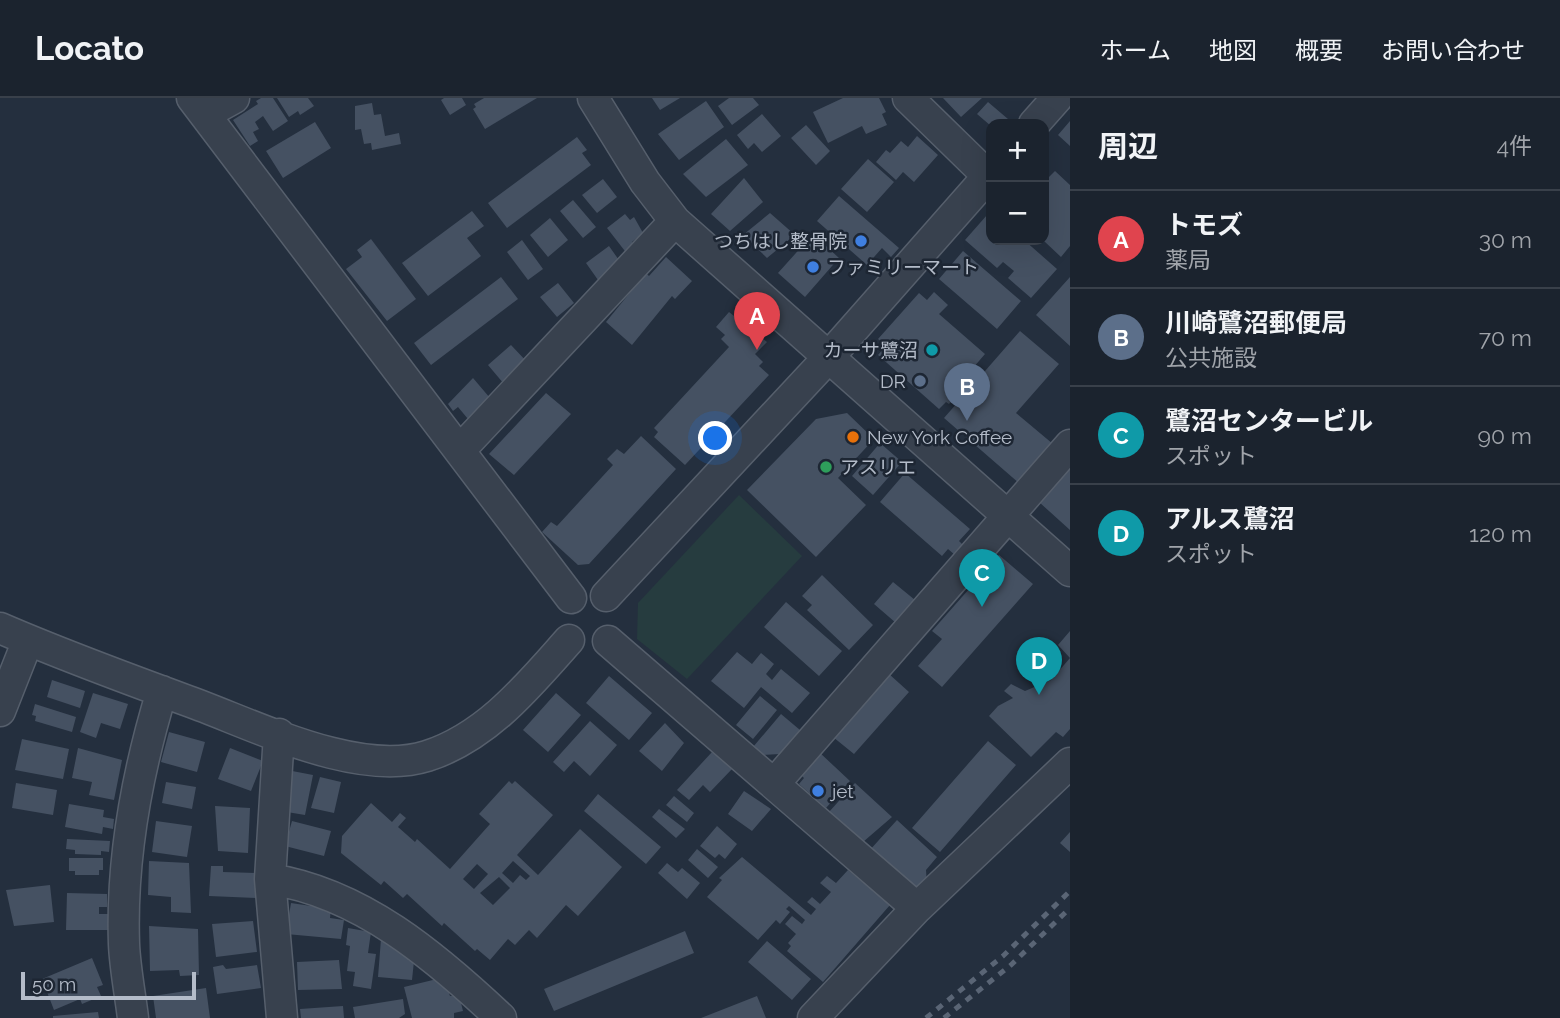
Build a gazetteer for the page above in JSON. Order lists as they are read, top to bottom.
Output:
{
  "places": [
    "つちはし整骨院",
    "ファミリーマート",
    "カーサ鷺沼",
    "DR",
    "New York Coffee",
    "アスリエ",
    "jet"
  ],
  "scale_bar": "50 m",
  "page": {
    "header": "Locato",
    "nav": [
      "ホーム",
      "地図",
      "概要",
      "お問い合わせ"
    ],
    "heading": ["周辺", "4件"],
    "map_buttons": ["+", "−"],
    "list": [
      {
        "mark": "A",
        "name": "トモズ",
        "note": "薬局",
        "value": "30 m"
      },
      {
        "mark": "B",
        "name": "川崎鷺沼郵便局",
        "note": "公共施設",
        "value": "70 m"
      },
      {
        "mark": "C",
        "name": "鷺沼センタービル",
        "note": "スポット",
        "value": "90 m"
      },
      {
        "mark": "D",
        "name": "アルス鷺沼",
        "note": "スポット",
        "value": "120 m"
      }
    ],
    "pins": [
      "A",
      "B",
      "C",
      "D"
    ],
    "scale": "50 m"
  }
}
